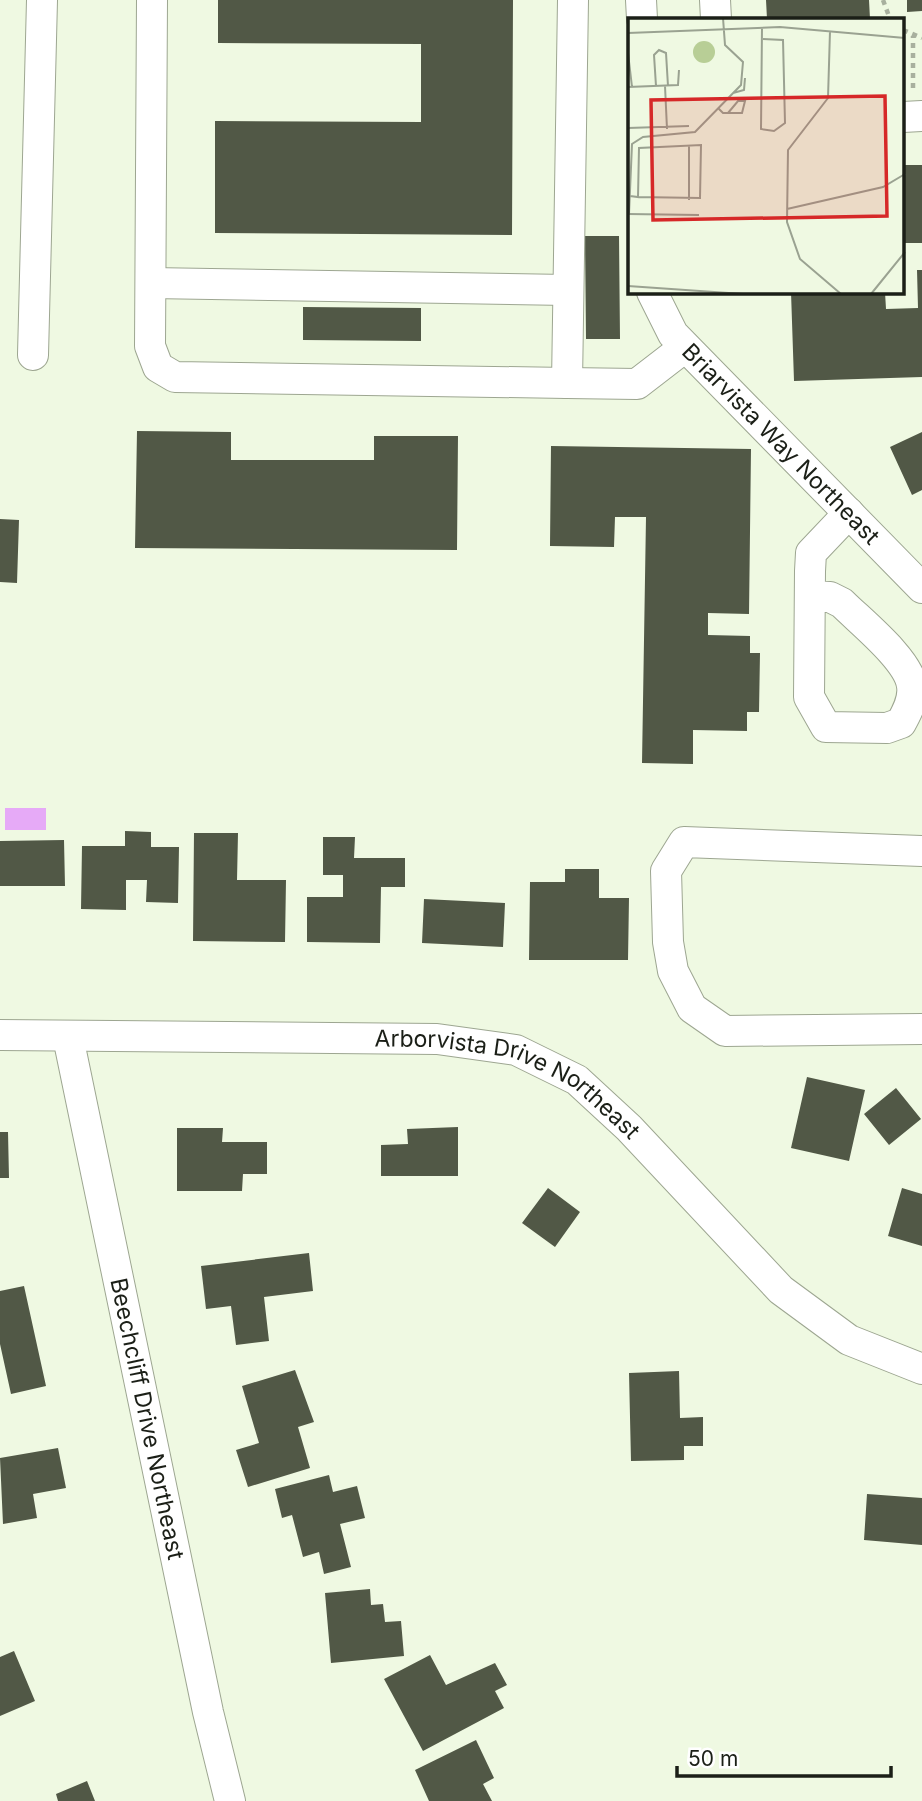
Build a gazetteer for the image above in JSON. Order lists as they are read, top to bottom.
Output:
{
  "streets": {
    "street": ["Briarvista Way Northeast", "Arborvista Drive Northeast", "Beechcliff Drive Northeast"]
  },
  "crossings": [
    ["Arborvista Drive Northeast", "Beechcliff Drive Northeast"]
  ],
  "scale_bar": "50 m"
}
